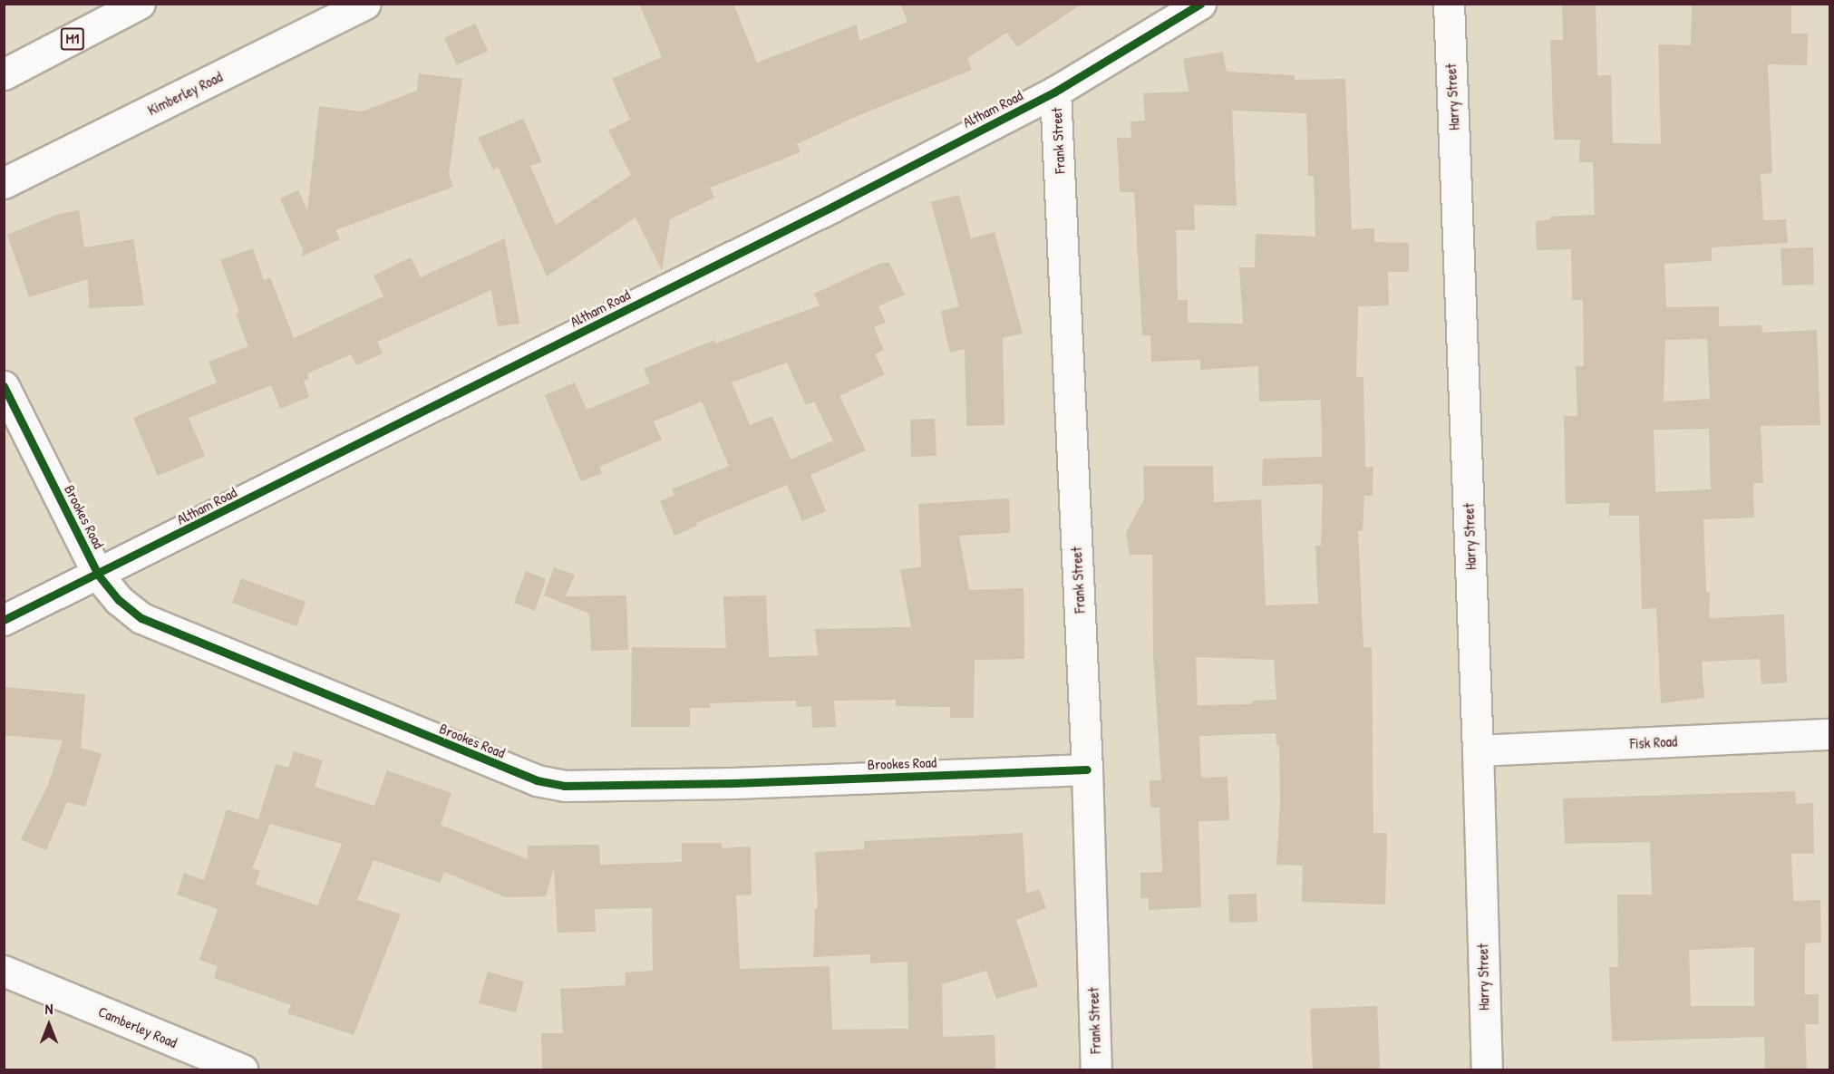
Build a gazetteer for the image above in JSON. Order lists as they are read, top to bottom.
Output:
{
  "streets": {
    "main road": [
      "M1",
      "Kimberley Road",
      "Harry Street",
      "Altham Road",
      "Frank Street",
      "Brookes Road",
      "Fisk Road",
      "Camberley Road"
    ]
  },
  "crossings": [
    ["Harry Street", "Fisk Road"],
    ["Altham Road", "Frank Street"],
    ["Altham Road", "Brookes Road"],
    ["Frank Street", "Brookes Road"]
  ],
  "north": "top"
}
